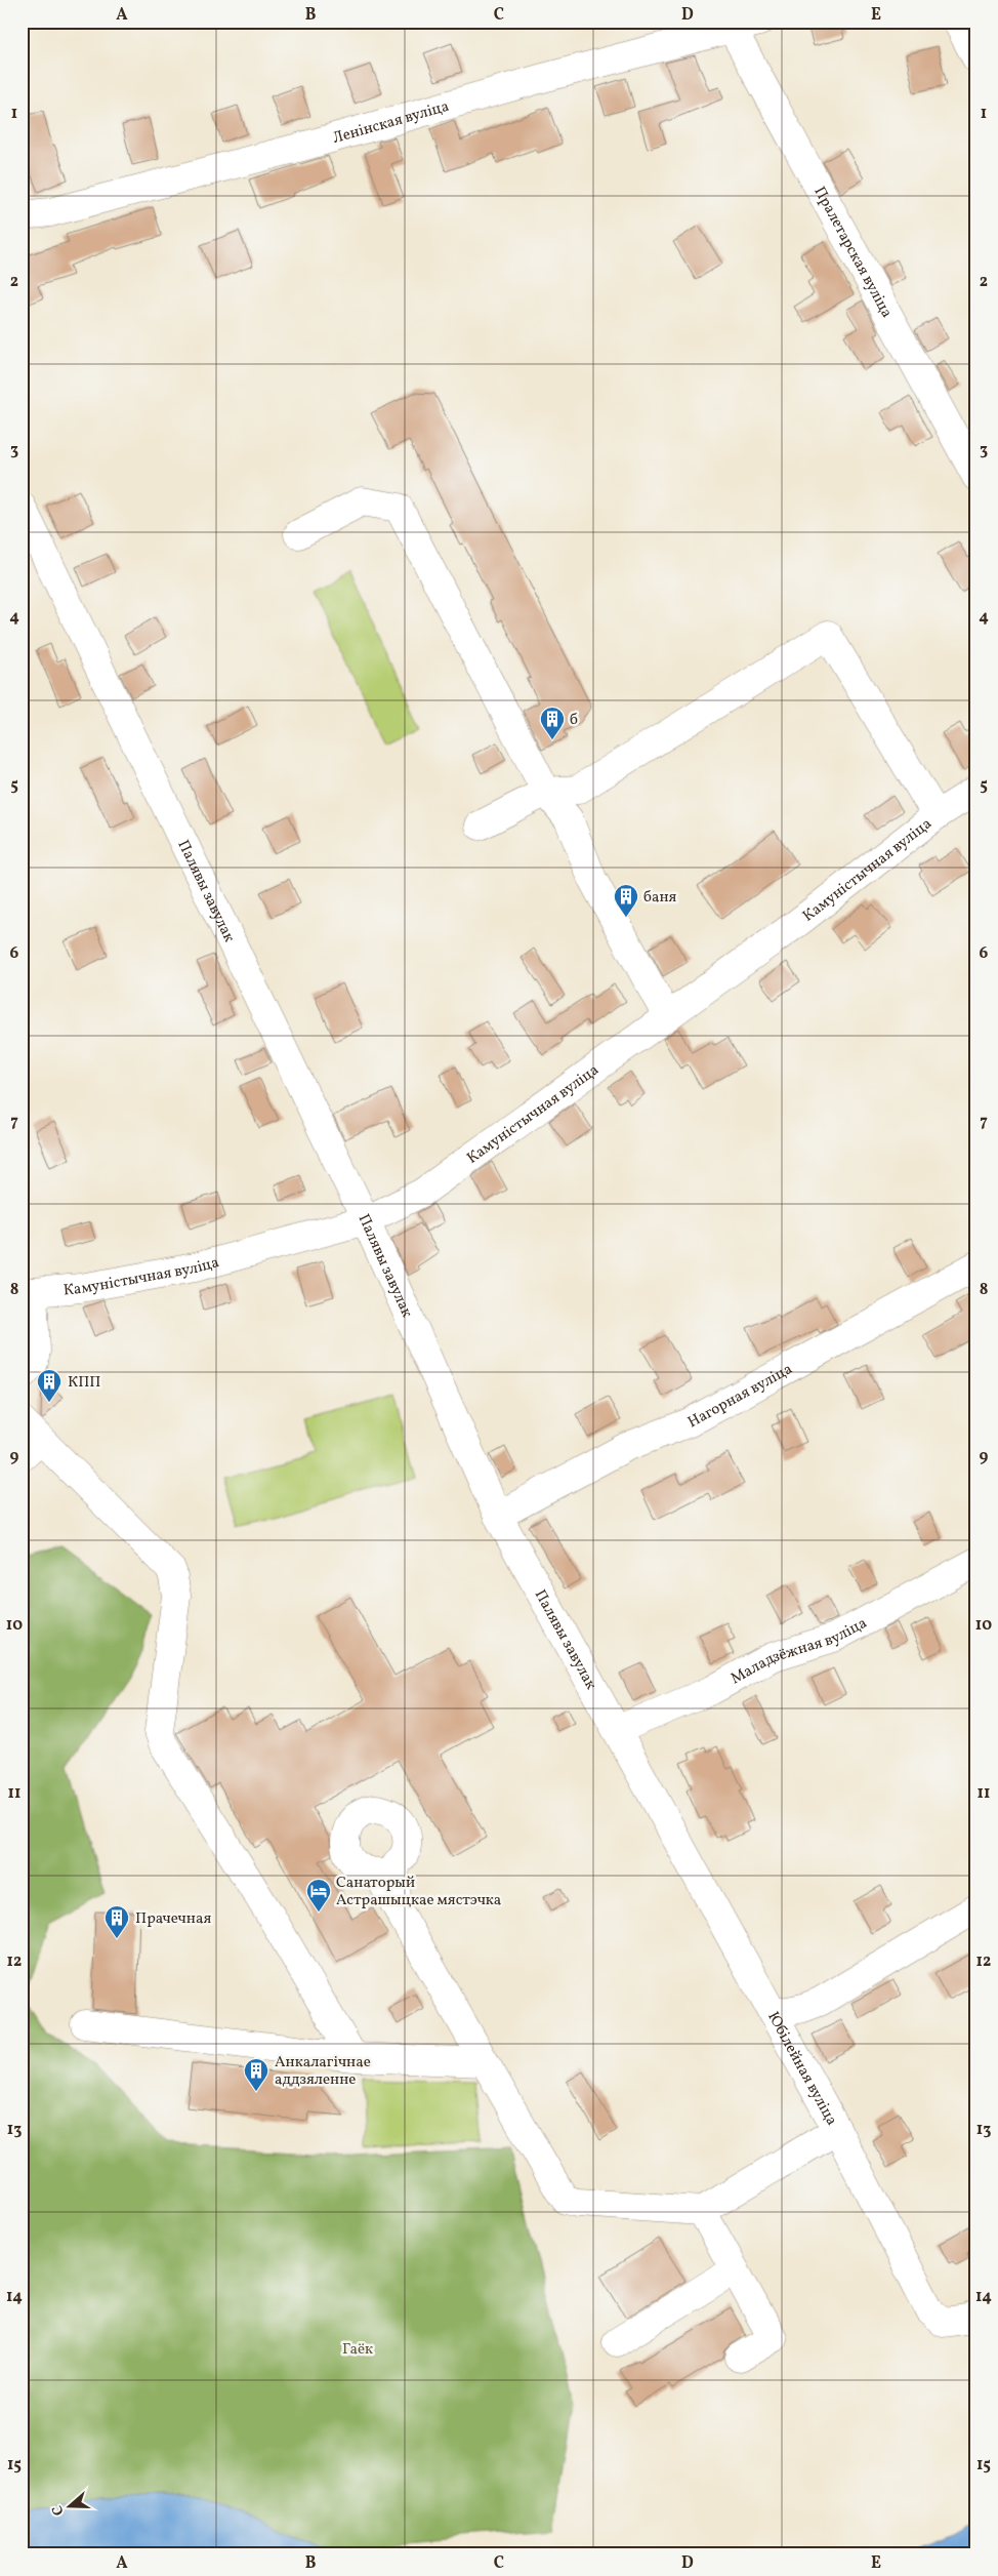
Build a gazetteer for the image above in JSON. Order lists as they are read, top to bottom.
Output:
{
  "streets": {
    "street": [
      "Ленінская вуліца",
      "Пралетарская вуліца",
      "Камуністычная вуліца",
      "Палявы завулак",
      "Нагорная вуліца",
      "Маладзёжная вуліца",
      "Юбілейная вуліца"
    ]
  },
  "crossings": [
    ["Ленінская вуліца", "Пралетарская вуліца"],
    ["Камуністычная вуліца", "Палявы завулак"],
    ["Палявы завулак", "Нагорная вуліца"],
    ["Палявы завулак", "Маладзёжная вуліца"],
    ["Палявы завулак", "Юбілейная вуліца"]
  ],
  "parks": ["Гаёк"],
  "places": {
    "building": [
      "б",
      "баня",
      "КПП",
      "Прачечная",
      "Анкалагічнае аддзяленне"
    ],
    "hotel": ["Санаторый Астрашыцкае мястэчка"]
  },
  "north": "left",
  "grid": {
    "columns": [
      "A",
      "B",
      "C",
      "D",
      "E"
    ],
    "rows": [
      "1",
      "2",
      "3",
      "4",
      "5",
      "6",
      "7",
      "8",
      "9",
      "10",
      "11",
      "12",
      "13",
      "14",
      "15"
    ]
  }
}
